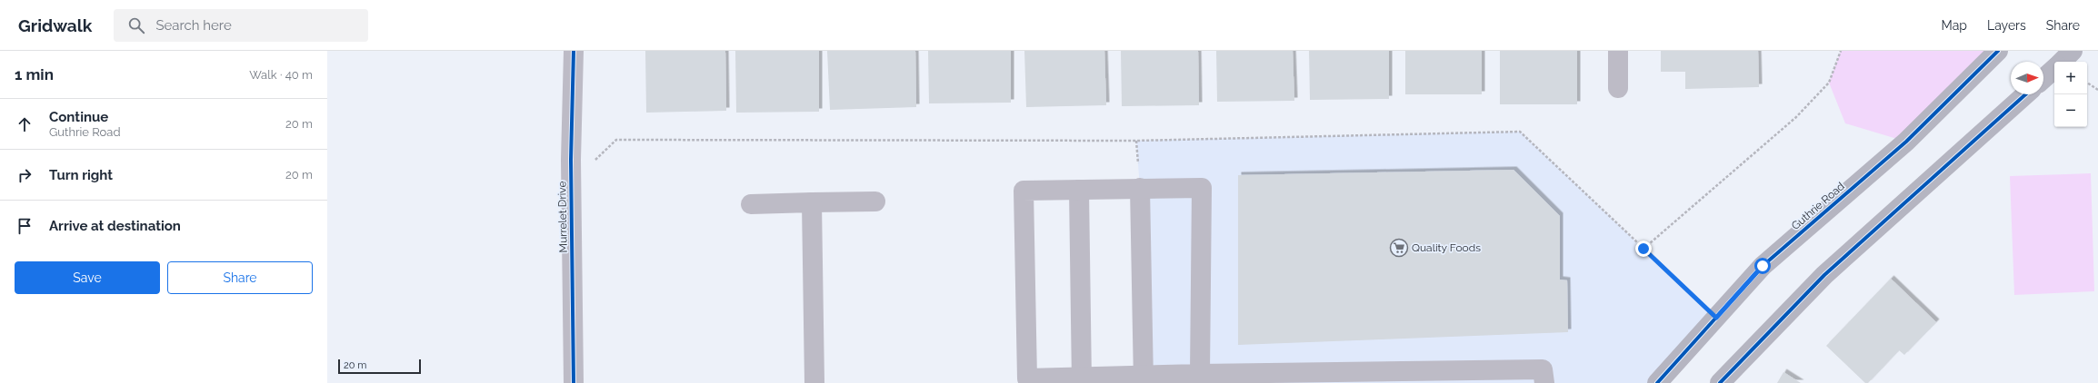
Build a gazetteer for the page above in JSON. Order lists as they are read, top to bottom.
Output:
{
  "streets": {
    "main road": ["Guthrie Road"],
    "street": ["Murrelet Drive"]
  },
  "places": {
    "supermarket": ["Quality Foods"]
  },
  "scale_bar": "20 m",
  "north": "right",
  "page": {
    "header": "Gridwalk",
    "search": "Search here",
    "nav": ["Map", "Layers", "Share"],
    "heading": ["1 min", "Walk · 40 m"],
    "map_buttons": ["+", "−"],
    "list": [
      ["Continue", "Guthrie Road", "20 m"],
      ["Turn right", "20 m"],
      "Arrive at destination"
    ],
    "buttons": ["Save", "Share"],
    "scale": "20 m"
  }
}
